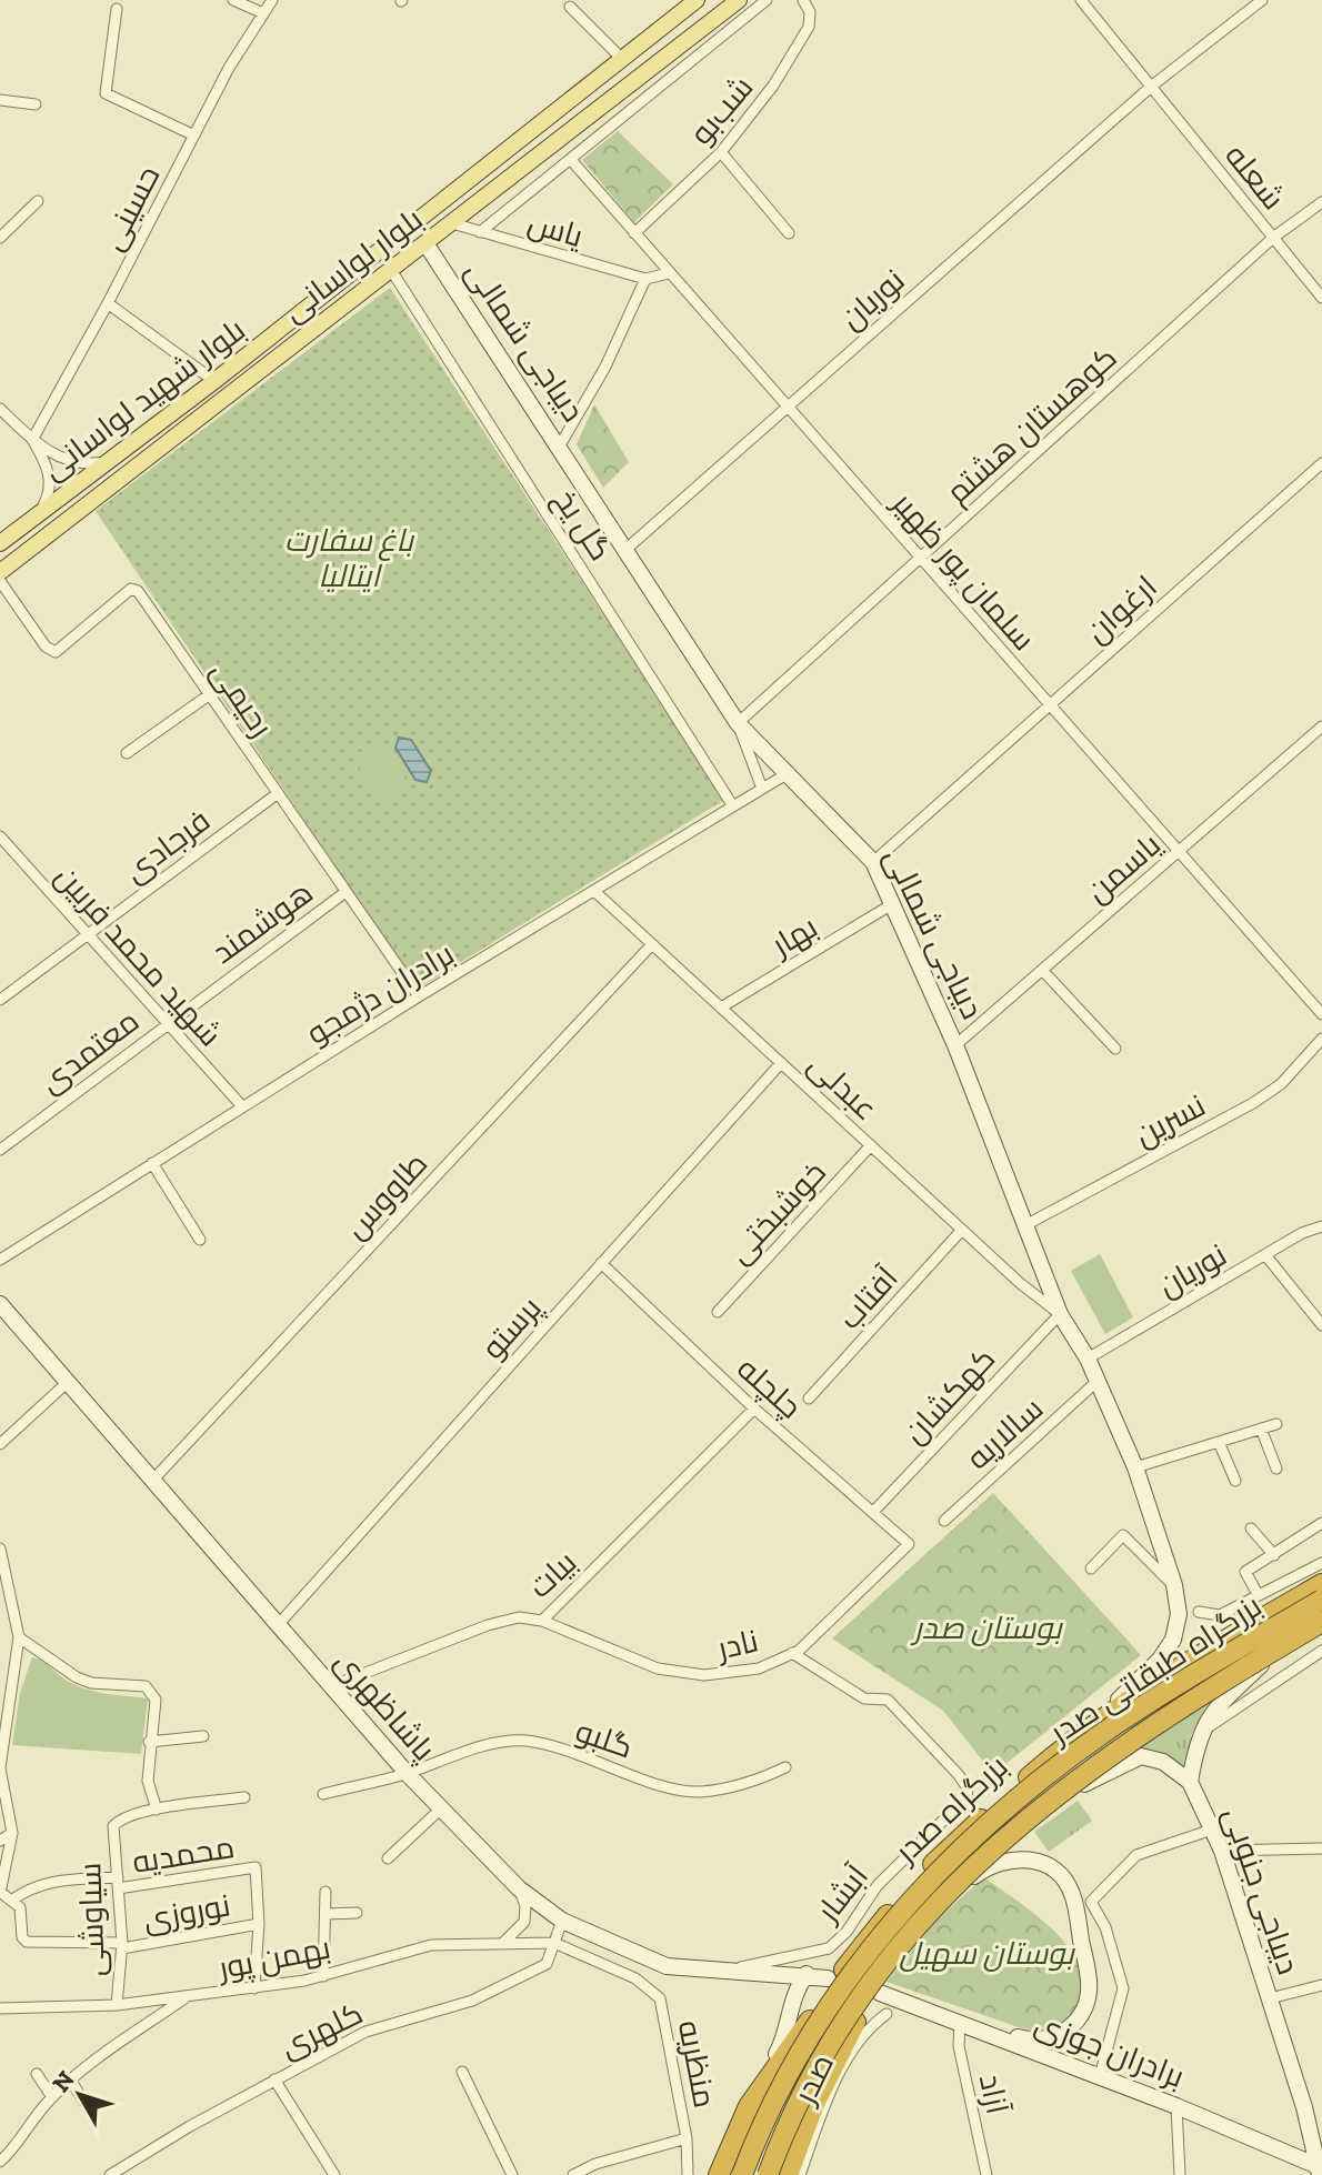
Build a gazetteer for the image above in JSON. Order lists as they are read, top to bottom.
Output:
{
  "streets": {
    "highway": ["بزرگراه طبقاتی صدر", "بزرگراه صدر"],
    "main road": [
      "بلوار لواسانی",
      "دیباجی شمالی",
      "بلوار شهید لواسانی",
      "پاشاظهری",
      "دیباجی جنوبی",
      "برادران جوزی"
    ],
    "street": [
      "شب‌بو",
      "شعله",
      "حسینی",
      "یاس",
      "نوریان",
      "کوهستان هشتم",
      "گل یخ",
      "سلمان پور ظهیر",
      "ارغوان",
      "رحیمی",
      "فرجادی",
      "یاسمن",
      "هوشمند",
      "بهار",
      "شهید محمد فربین",
      "برادران دژمجو",
      "معتمدی",
      "عبدلی",
      "نسرین",
      "طاووس",
      "خوشبختی",
      "آفتاب",
      "پرستو",
      "چلچله",
      "کهکشان",
      "سالاریه",
      "بیات",
      "نادر",
      "گلبو",
      "محمدیه",
      "آبشار",
      "نوروزی",
      "سیاوشی",
      "بهمن پور",
      "کلهری",
      "منظریه",
      "صدر",
      "آزاد"
    ]
  },
  "crossings": [
    ["شب‌بو", "سلمان پور ظهیر"],
    ["شعله", "نوریان"],
    ["شعله", "کوهستان هشتم"],
    ["یاس", "بلوار لواسانی"],
    ["یاس", "سلمان پور ظهیر"],
    ["بلوار لواسانی", "دیباجی شمالی"],
    ["بلوار لواسانی", "گل یخ"],
    ["نوریان", "دیباجی شمالی"],
    ["نوریان", "سلمان پور ظهیر"],
    ["دیباجی شمالی", "کوهستان هشتم"],
    ["دیباجی شمالی", "ارغوان"],
    ["دیباجی شمالی", "یاسمن"],
    ["دیباجی شمالی", "بهار"],
    ["دیباجی شمالی", "برادران دژمجو"],
    ["دیباجی شمالی", "عبدلی"],
    ["دیباجی شمالی", "نسرین"],
    ["دیباجی شمالی", "کهکشان"],
    ["دیباجی شمالی", "سالاریه"],
    ["دیباجی شمالی", "بزرگراه صدر"],
    ["کوهستان هشتم", "سلمان پور ظهیر"],
    ["گل یخ", "برادران دژمجو"],
    ["سلمان پور ظهیر", "ارغوان"],
    ["سلمان پور ظهیر", "یاسمن"],
    ["رحیمی", "فرجادی"],
    ["رحیمی", "هوشمند"],
    ["رحیمی", "برادران دژمجو"],
    ["فرجادی", "شهید محمد فربین"],
    ["هوشمند", "شهید محمد فربین"],
    ["هوشمند", "معتمدی"],
    ["بهار", "عبدلی"],
    ["شهید محمد فربین", "برادران دژمجو"],
    ["شهید محمد فربین", "معتمدی"],
    ["برادران دژمجو", "عبدلی"],
    ["عبدلی", "طاووس"],
    ["عبدلی", "خوشبختی"],
    ["عبدلی", "آفتاب"],
    ["عبدلی", "پرستو"],
    ["عبدلی", "کهکشان"],
    ["طاووس", "پاشاظهری"],
    ["پرستو", "چلچله"],
    ["پرستو", "پاشاظهری"],
    ["چلچله", "کهکشان"],
    ["چلچله", "بیات"],
    ["چلچله", "نادر"],
    ["بیات", "نادر"],
    ["بیات", "پاشاظهری"],
    ["نادر", "آبشار"],
    ["بزرگراه طبقاتی صدر", "بزرگراه صدر"],
    ["پاشاظهری", "گلبو"],
    ["پاشاظهری", "بزرگراه صدر"],
    ["پاشاظهری", "آبشار"],
    ["بزرگراه صدر", "دیباجی جنوبی"],
    ["بزرگراه صدر", "برادران جوزی"],
    ["بزرگراه صدر", "آزاد"],
    ["محمدیه", "نوروزی"],
    ["محمدیه", "سیاوشی"],
    ["دیباجی جنوبی", "برادران جوزی"],
    ["نوروزی", "سیاوشی"],
    ["سیاوشی", "بهمن پور"],
    ["بهمن پور", "کلهری"],
    ["بهمن پور", "منظریه"],
    ["کلهری", "منظریه"],
    ["برادران جوزی", "آزاد"]
  ],
  "parks": ["باغ سفارت ایتالیا", "بوستان صدر", "بوستان سهیل"],
  "north": "top left"
}
